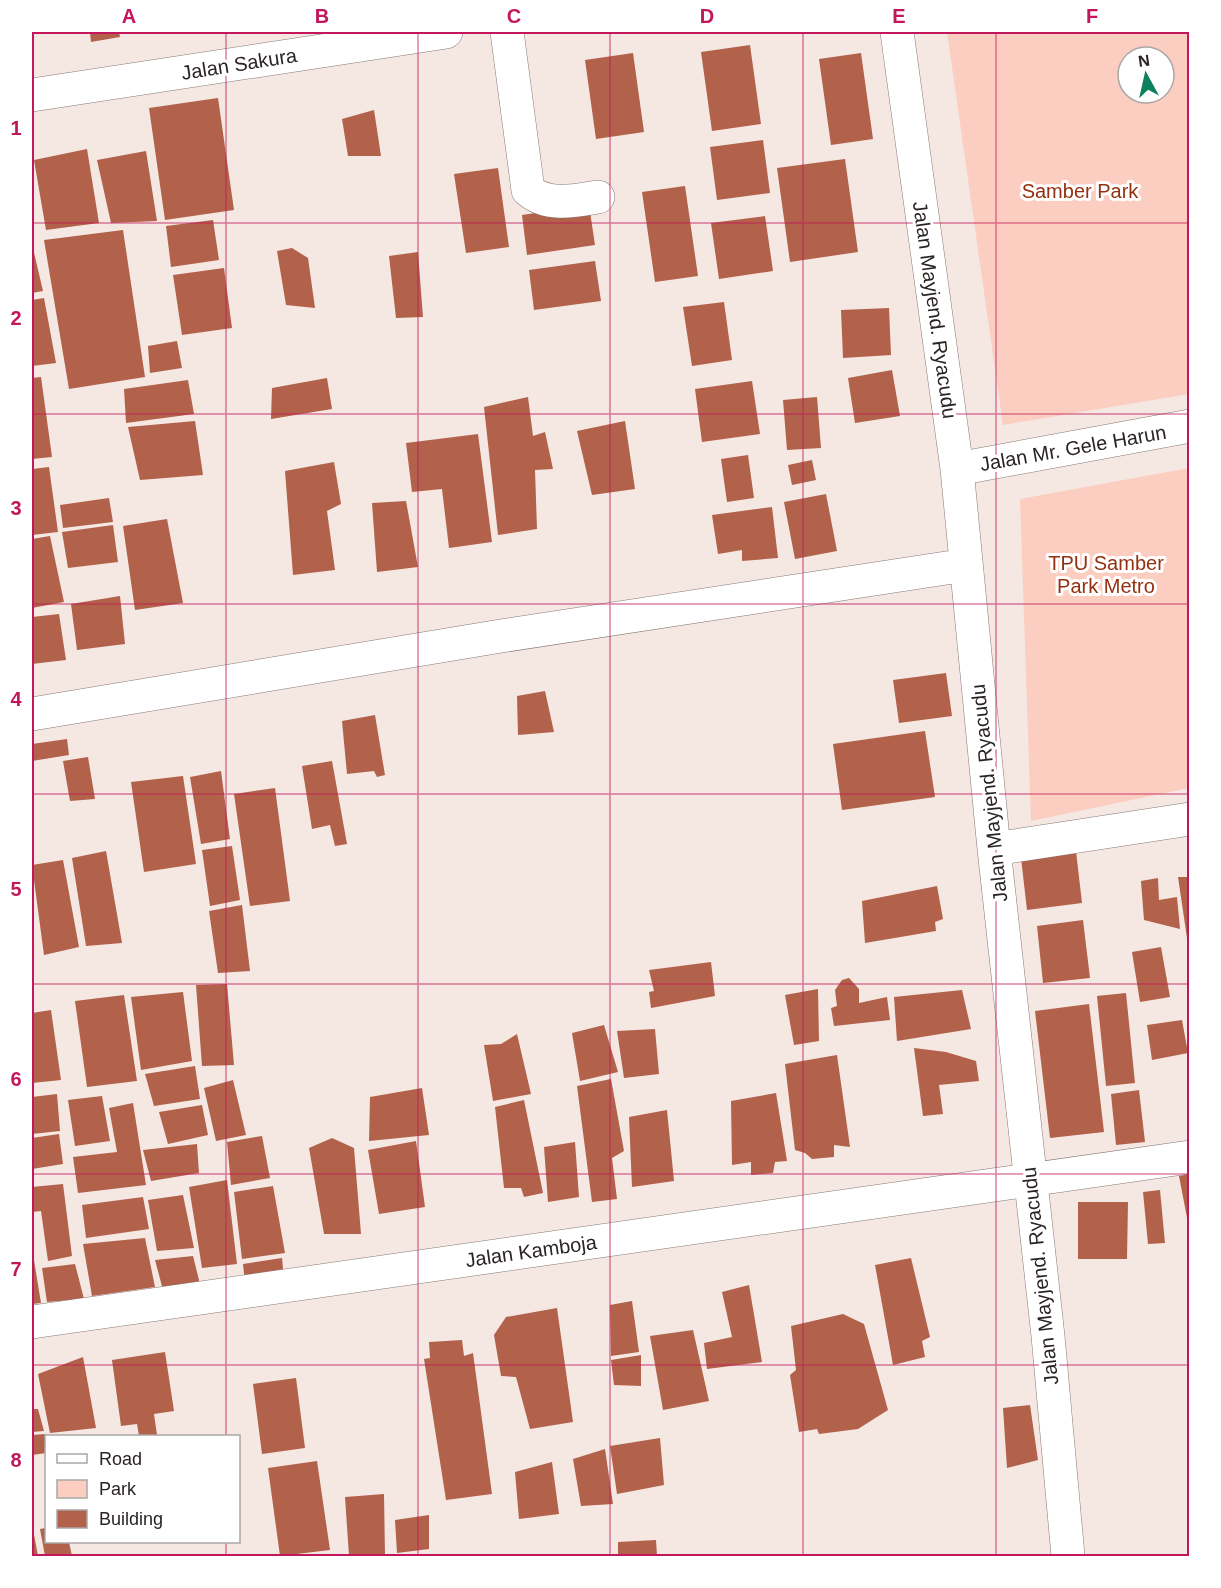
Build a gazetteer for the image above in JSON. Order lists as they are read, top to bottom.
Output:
{
  "streets": {
    "street": [
      "Jalan Sakura",
      "Jalan Mayjend. Ryacudu",
      "Jalan Mr. Gele Harun",
      "Jalan Kamboja"
    ]
  },
  "crossings": [
    ["Jalan Mayjend. Ryacudu", "Jalan Mr. Gele Harun"],
    ["Jalan Mayjend. Ryacudu", "Jalan Kamboja"]
  ],
  "parks": ["Samber Park", "TPU Samber Park Metro"],
  "legend": ["Road", "Park", "Building"],
  "north": "top",
  "grid": {
    "columns": [
      "A",
      "B",
      "C",
      "D",
      "E",
      "F"
    ],
    "rows": [
      "1",
      "2",
      "3",
      "4",
      "5",
      "6",
      "7",
      "8"
    ]
  }
}
